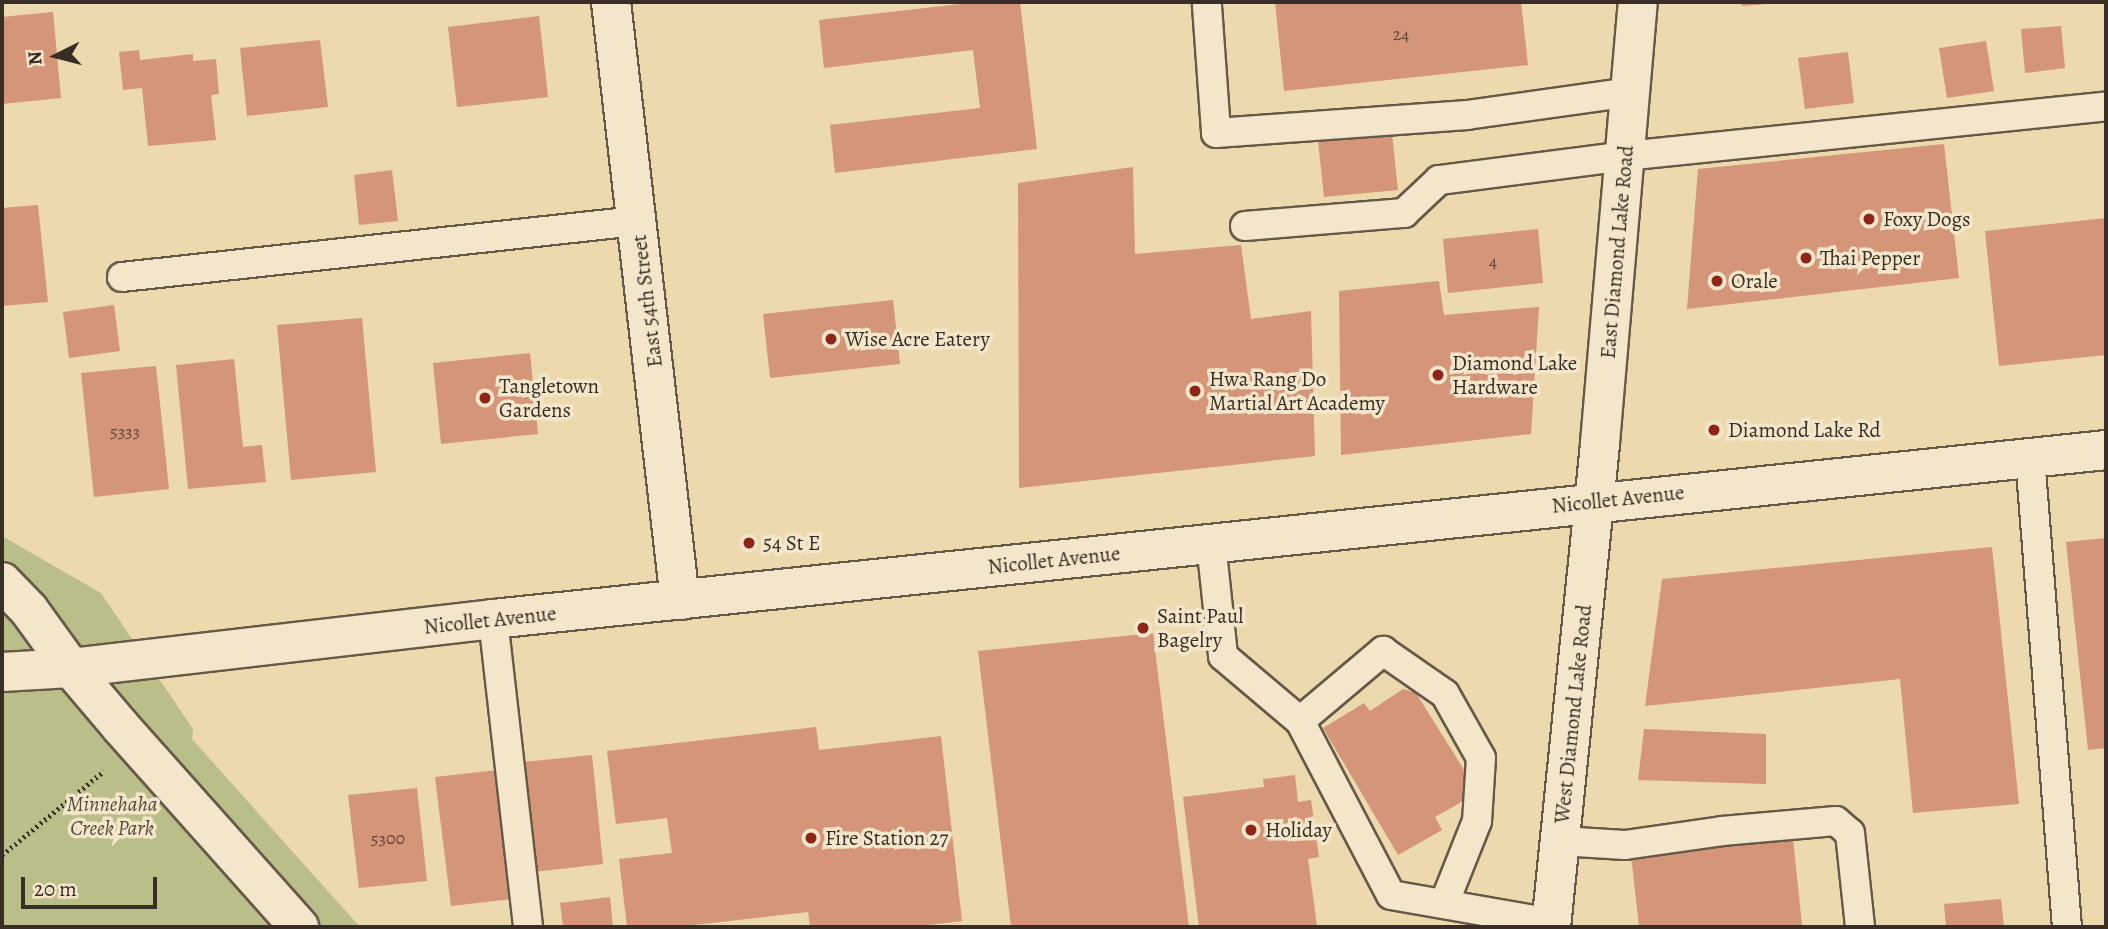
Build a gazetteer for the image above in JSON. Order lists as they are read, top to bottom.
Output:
{
  "streets": {
    "main road": [
      "East Diamond Lake Road",
      "East 54th Street",
      "Nicollet Avenue",
      "West Diamond Lake Road"
    ]
  },
  "crossings": [
    ["East Diamond Lake Road", "Nicollet Avenue"],
    ["East Diamond Lake Road", "West Diamond Lake Road"],
    ["East 54th Street", "Nicollet Avenue"],
    ["Nicollet Avenue", "West Diamond Lake Road"]
  ],
  "parks": ["Minnehaha Creek Park"],
  "places": [
    "Foxy Dogs",
    "Thai Pepper",
    "Orale",
    "Wise Acre Eatery",
    "Diamond Lake Hardware",
    "Hwa Rang Do Martial Art Academy",
    "Tangletown Gardens",
    "Diamond Lake Rd",
    "54 St E",
    "Saint Paul Bagelry",
    "Holiday",
    "Fire Station 27"
  ],
  "house_numbers": [
    "24",
    "4",
    "5333",
    "5300"
  ],
  "scale_bar": "20 m",
  "north": "left"
}
